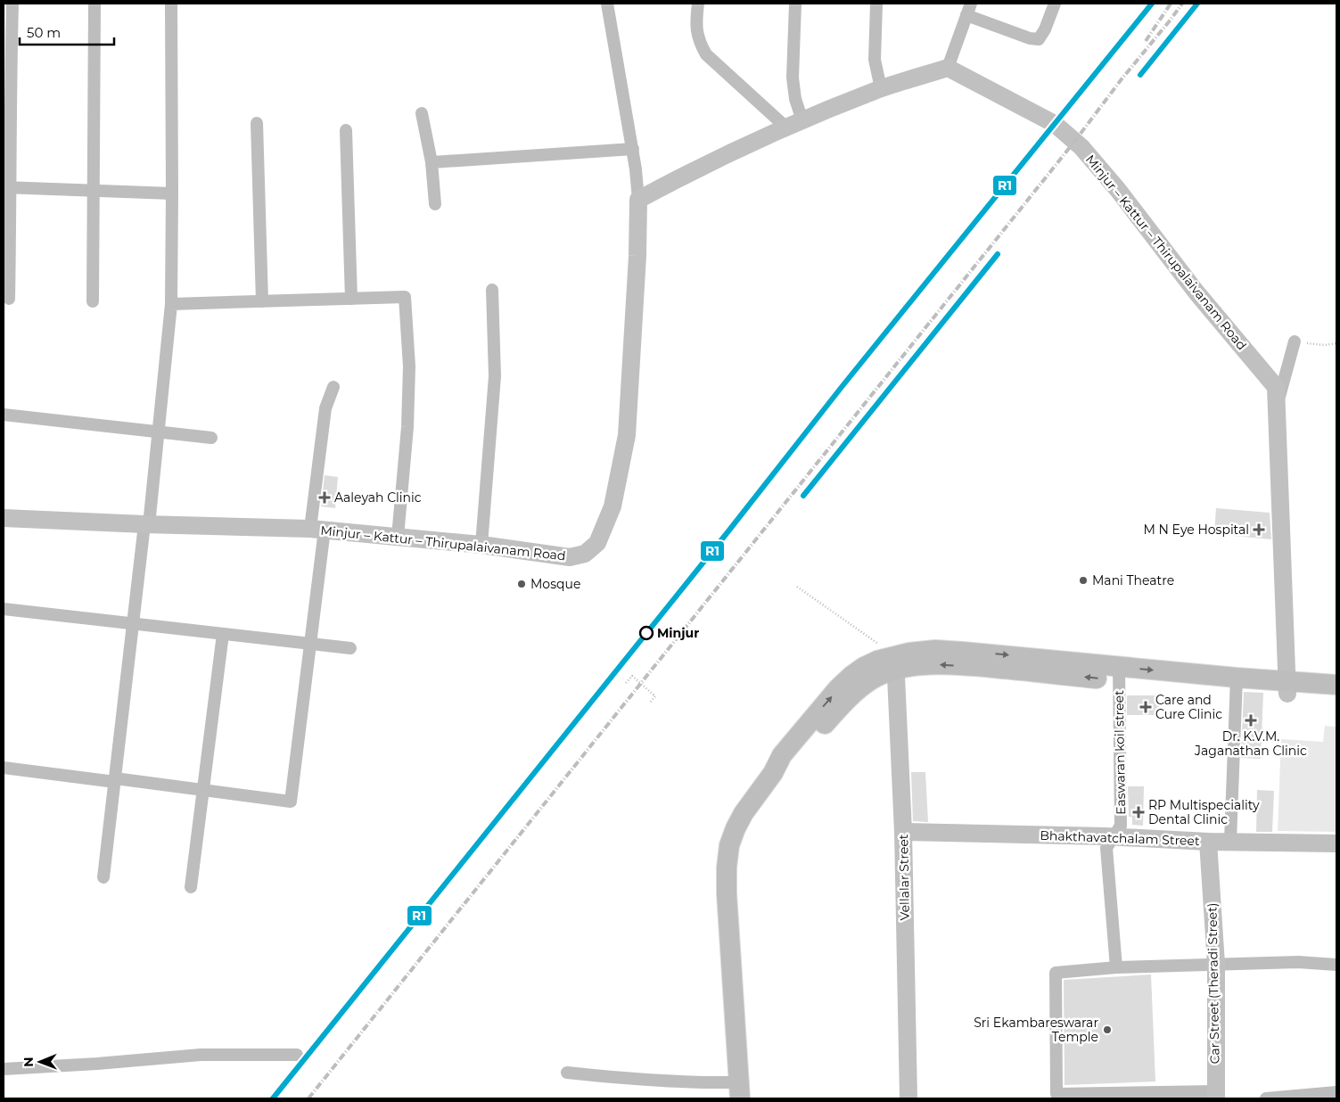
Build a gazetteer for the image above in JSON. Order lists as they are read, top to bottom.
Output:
{
  "streets": {
    "main road": [
      "Minjur – Kattur – Thirupalaivanam Road",
      "Bhakthavatchalam Street",
      "Vellalar Street",
      "Car Street (Theradi Street)"
    ],
    "street": ["Easwaran koil street"]
  },
  "crossings": [
    ["Easwaran koil street", "Bhakthavatchalam Street"],
    ["Bhakthavatchalam Street", "Vellalar Street"],
    ["Bhakthavatchalam Street", "Car Street (Theradi Street)"]
  ],
  "places": {
    "health": [
      "Aaleyah Clinic",
      "M N Eye Hospital",
      "Care and Cure Clinic",
      "Dr. K.V.M. Jaganathan Clinic",
      "RP Multispeciality Dental Clinic"
    ],
    "other": [
      "Mani Theatre",
      "Mosque",
      "Minjur",
      "Sri Ekambareswarar Temple"
    ]
  },
  "lines": ["transit line R1"],
  "scale_bar": "50 m",
  "north": "left"
}
